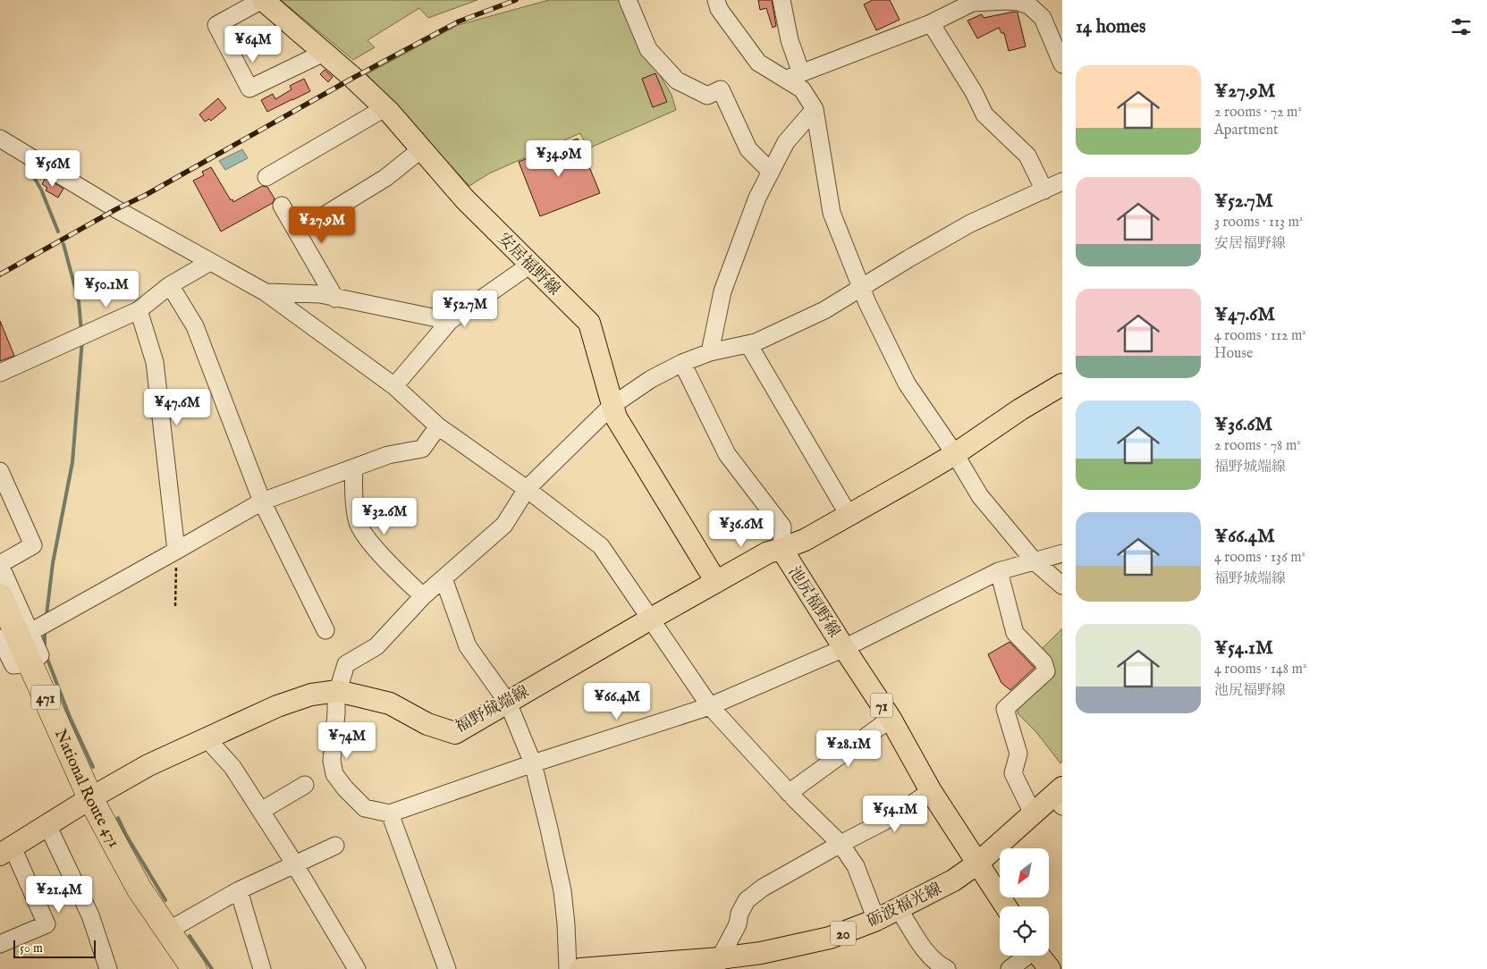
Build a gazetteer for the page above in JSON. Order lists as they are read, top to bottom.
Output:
{
  "streets": {
    "highway": ["471", "National Route 471"],
    "main road": [
      "安居福野線",
      "池尻福野線",
      "71",
      "福野城端線",
      "砺波福光線",
      "20"
    ]
  },
  "crossings": [
    ["安居福野線", "福野城端線"],
    ["池尻福野線", "福野城端線"],
    ["池尻福野線", "砺波福光線"],
    ["福野城端線", "National Route 471"]
  ],
  "scale_bar": "50 m",
  "north": "bottom left",
  "page": {
    "heading": "14 homes",
    "price": [
      "¥64M",
      "¥34.9M",
      "¥56M",
      "¥27.9M",
      "¥50.1M",
      "¥52.7M",
      "¥47.6M",
      "¥32.6M",
      "¥36.6M",
      "¥66.4M",
      "¥74M",
      "¥28.1M",
      "¥54.1M",
      "¥21.4M"
    ],
    "list": [
      {
        "name": "¥27.9M",
        "note": "2 rooms · 72 m² · Apartment"
      },
      {
        "name": "¥52.7M",
        "note": "3 rooms · 113 m² · 安居福野線"
      },
      {
        "name": "¥47.6M",
        "note": "4 rooms · 112 m² · House"
      },
      {
        "name": "¥36.6M",
        "note": "2 rooms · 78 m² · 福野城端線"
      },
      {
        "name": "¥66.4M",
        "note": "4 rooms · 136 m² · 福野城端線"
      },
      {
        "name": "¥54.1M",
        "note": "4 rooms · 148 m² · 池尻福野線"
      }
    ],
    "scale": "50 m"
  }
}
